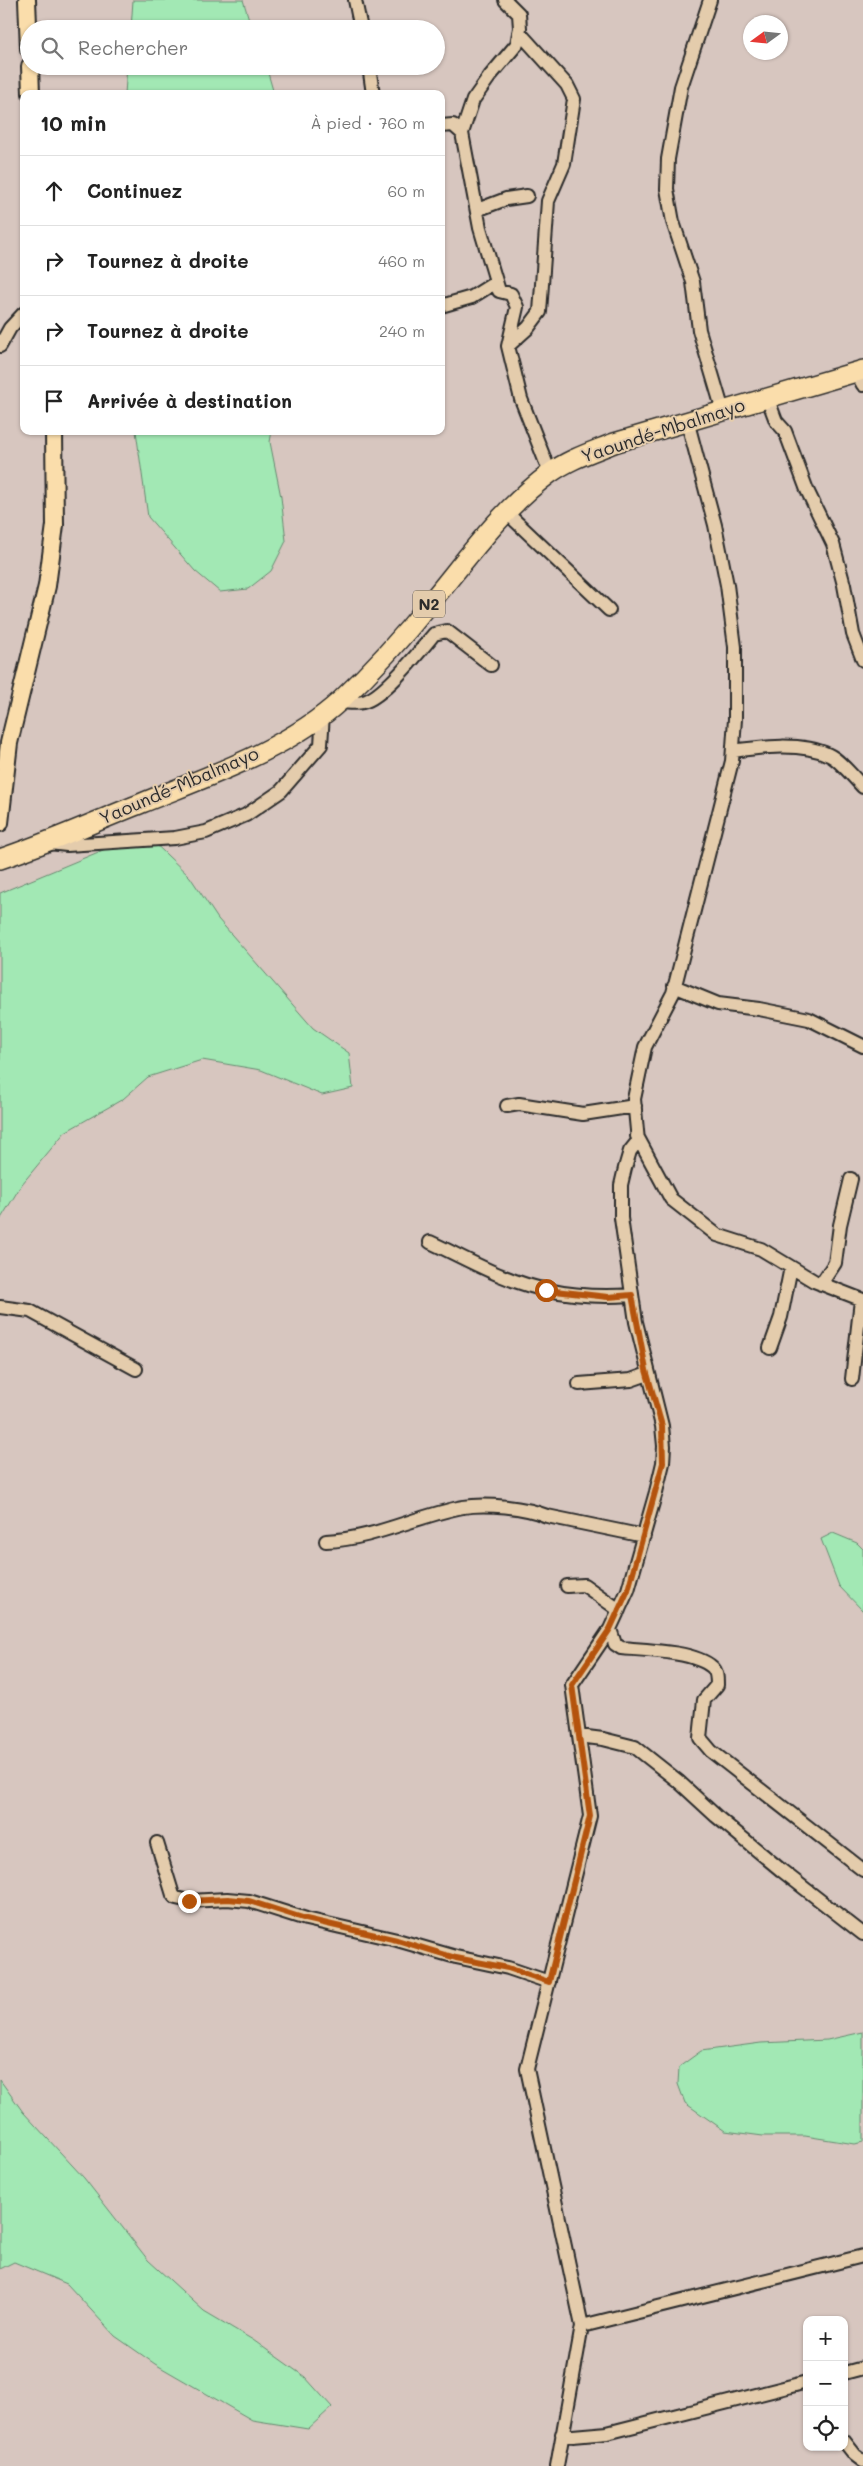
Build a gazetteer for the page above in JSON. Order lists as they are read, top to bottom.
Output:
{
  "streets": {
    "highway": ["Yaoundé-Mbalmayo", "N2"]
  },
  "north": "left",
  "page": {
    "search": "Rechercher",
    "heading": ["10 min", "À pied · 760 m"],
    "list": [
      ["Continuez", "60 m"],
      ["Tournez à droite", "460 m"],
      ["Tournez à droite", "240 m"],
      "Arrivée à destination"
    ],
    "map_buttons": ["+", "−"]
  }
}
